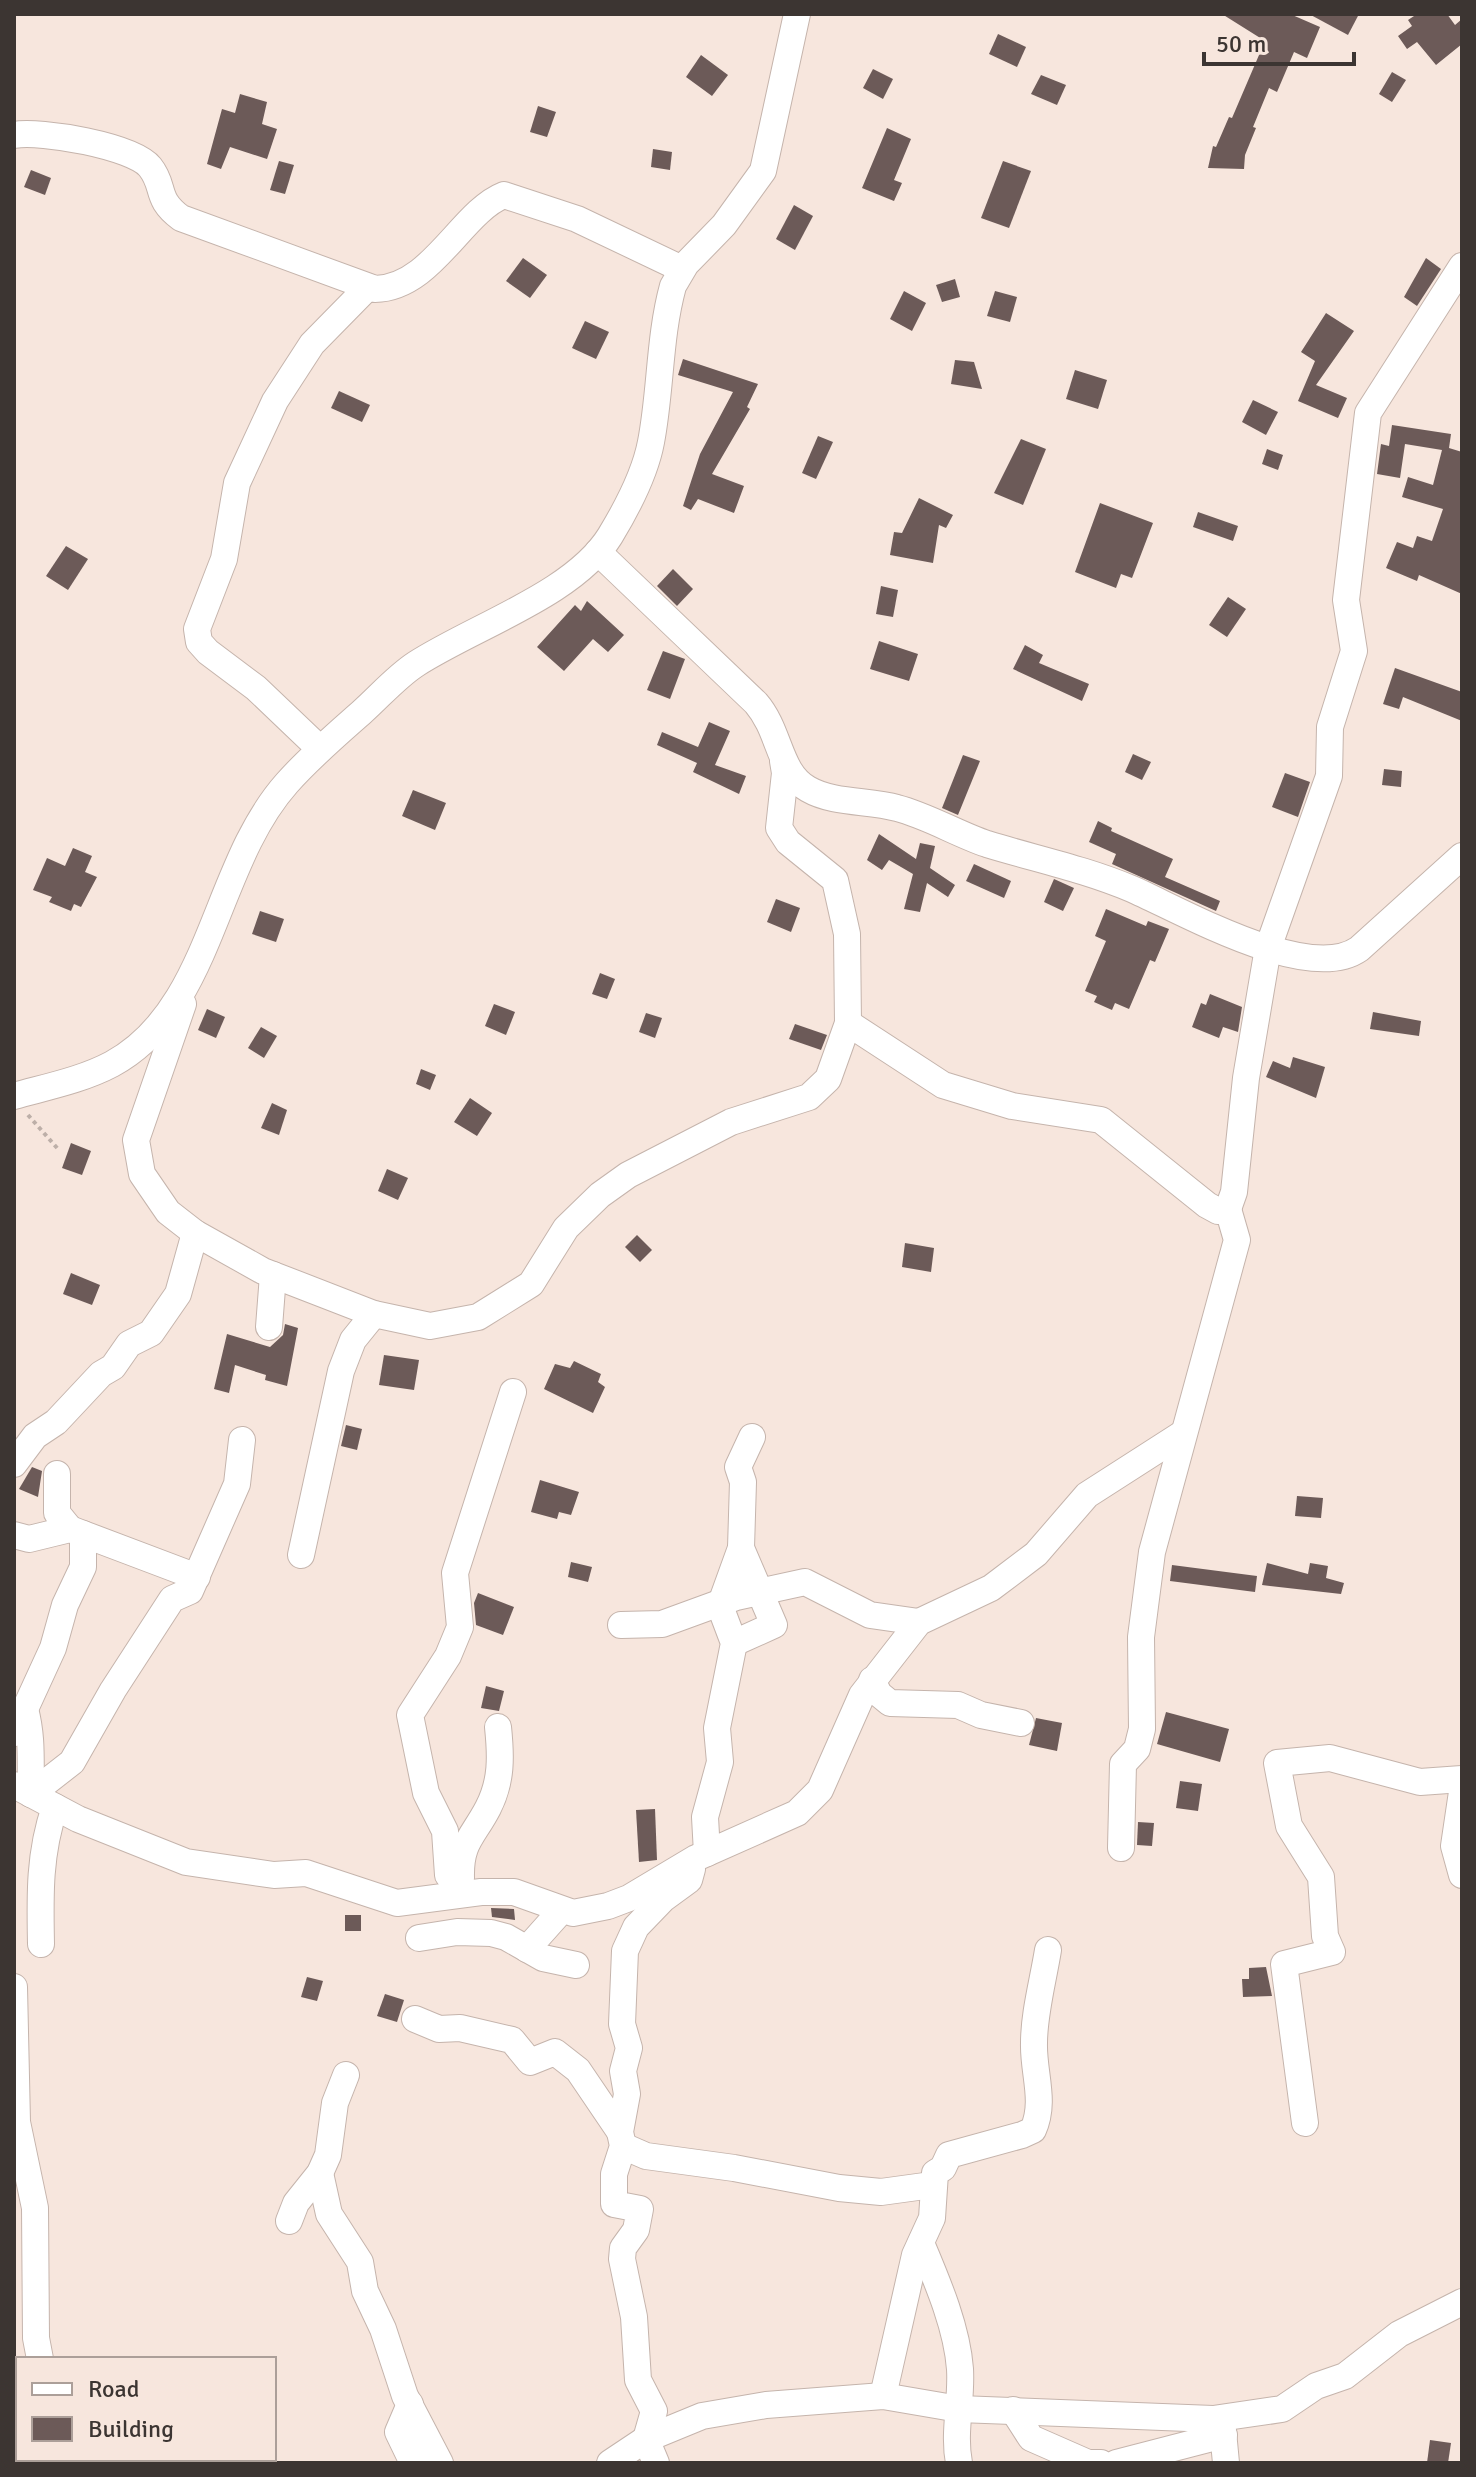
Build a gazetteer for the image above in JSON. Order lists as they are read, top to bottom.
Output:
{
  "legend": ["Road", "Building"],
  "scale_bar": "50 m"
}
